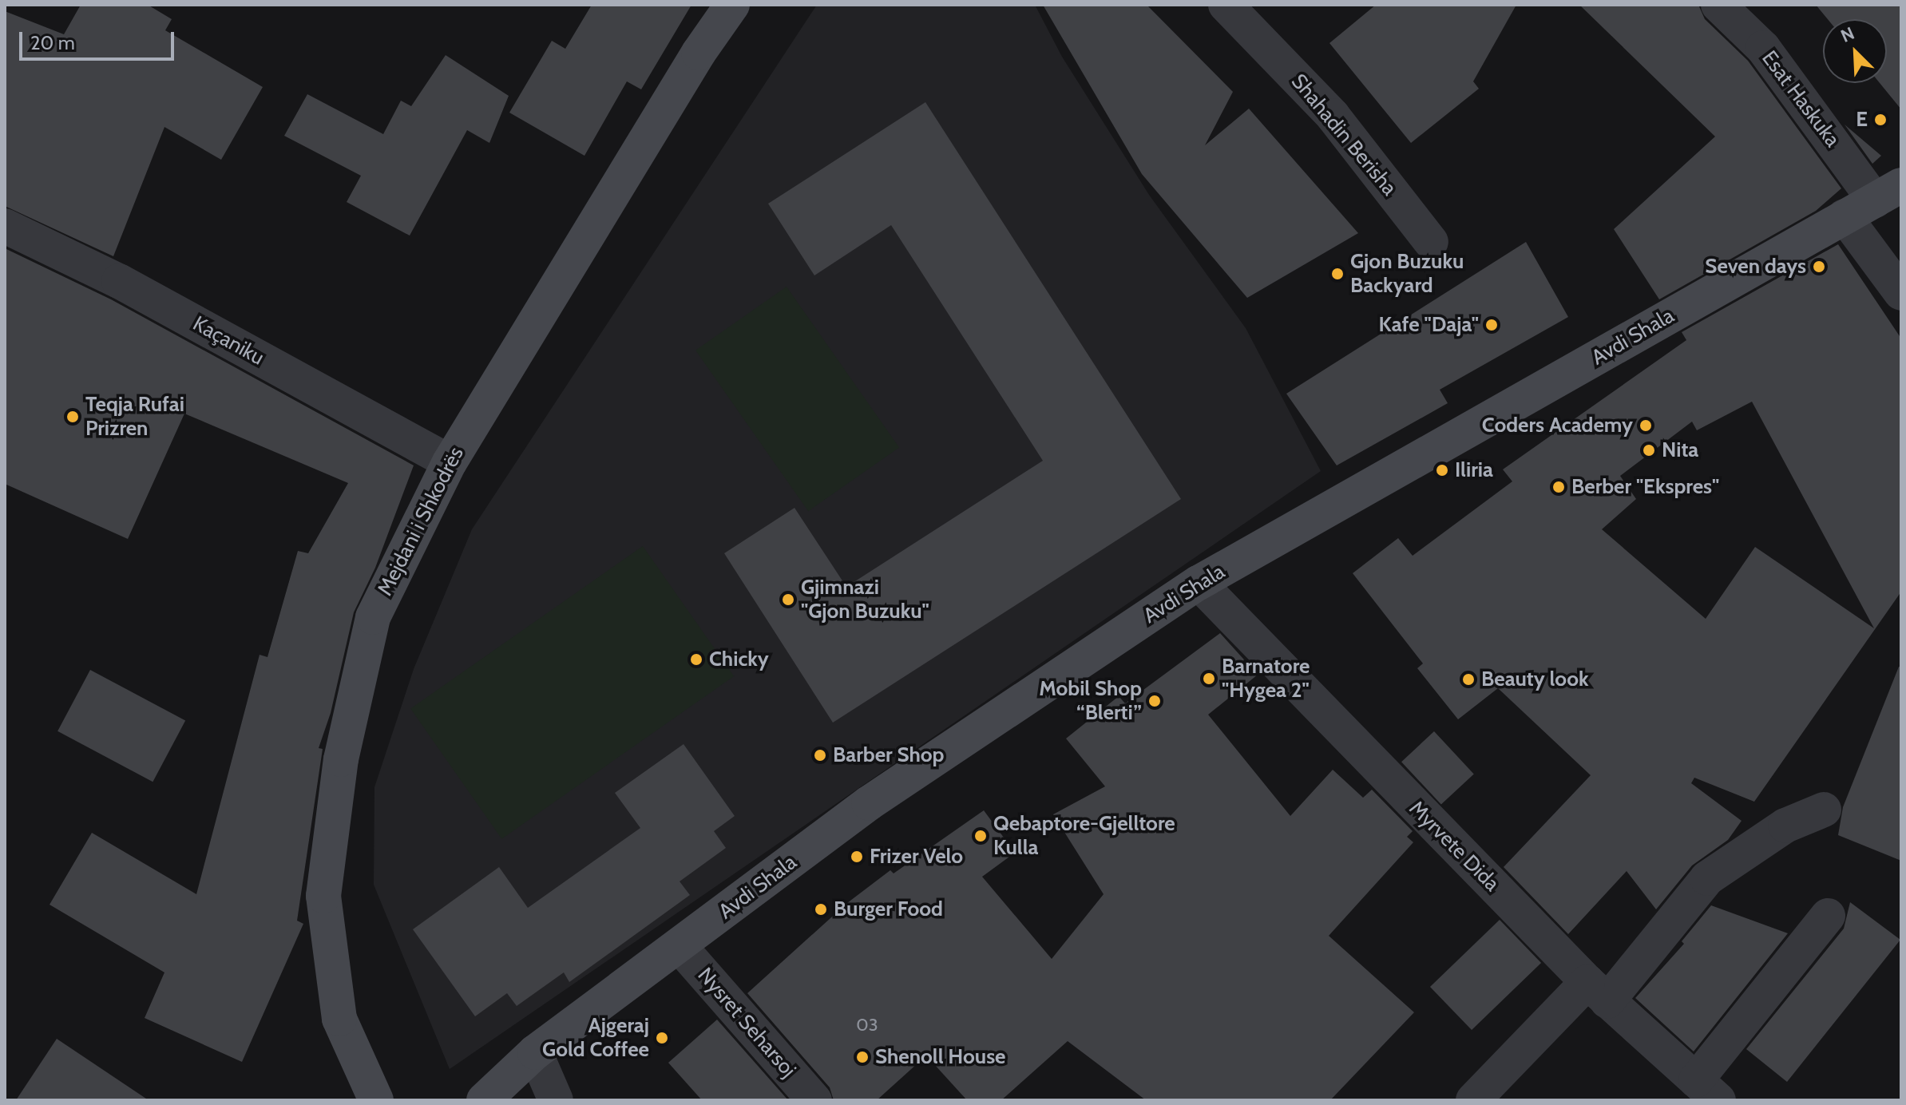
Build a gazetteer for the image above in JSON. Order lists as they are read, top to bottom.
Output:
{
  "streets": {
    "street": [
      "Esat Haskuka",
      "Shahadin Berisha",
      "Avdi Shala",
      "Kaçaniku",
      "Mejdani i Shkodrës",
      "Myrvete Dida",
      "Nysret Seharsoj"
    ]
  },
  "crossings": [
    ["Esat Haskuka", "Avdi Shala"],
    ["Avdi Shala", "Myrvete Dida"],
    ["Avdi Shala", "Nysret Seharsoj"],
    ["Kaçaniku", "Mejdani i Shkodrës"]
  ],
  "places": [
    "E",
    "Seven days",
    "Gjon Buzuku Backyard",
    "Kafe \"Daja\"",
    "Teqja Rufai Prizren",
    "Coders Academy",
    "Nita",
    "Iliria",
    "Berber \"Ekspres\"",
    "Gjimnazi \"Gjon Buzuku\"",
    "Chicky",
    "Barnatore \"Hygea 2\"",
    "Beauty look",
    "Mobil Shop “Blerti”",
    "Barber Shop",
    "Qebaptore-Gjelltore Kulla",
    "Frizer Velo",
    "Burger Food",
    "Ajgeraj Gold Coffee",
    "Shenoll House"
  ],
  "house_numbers": ["03"],
  "scale_bar": "20 m",
  "north": "top left"
}
